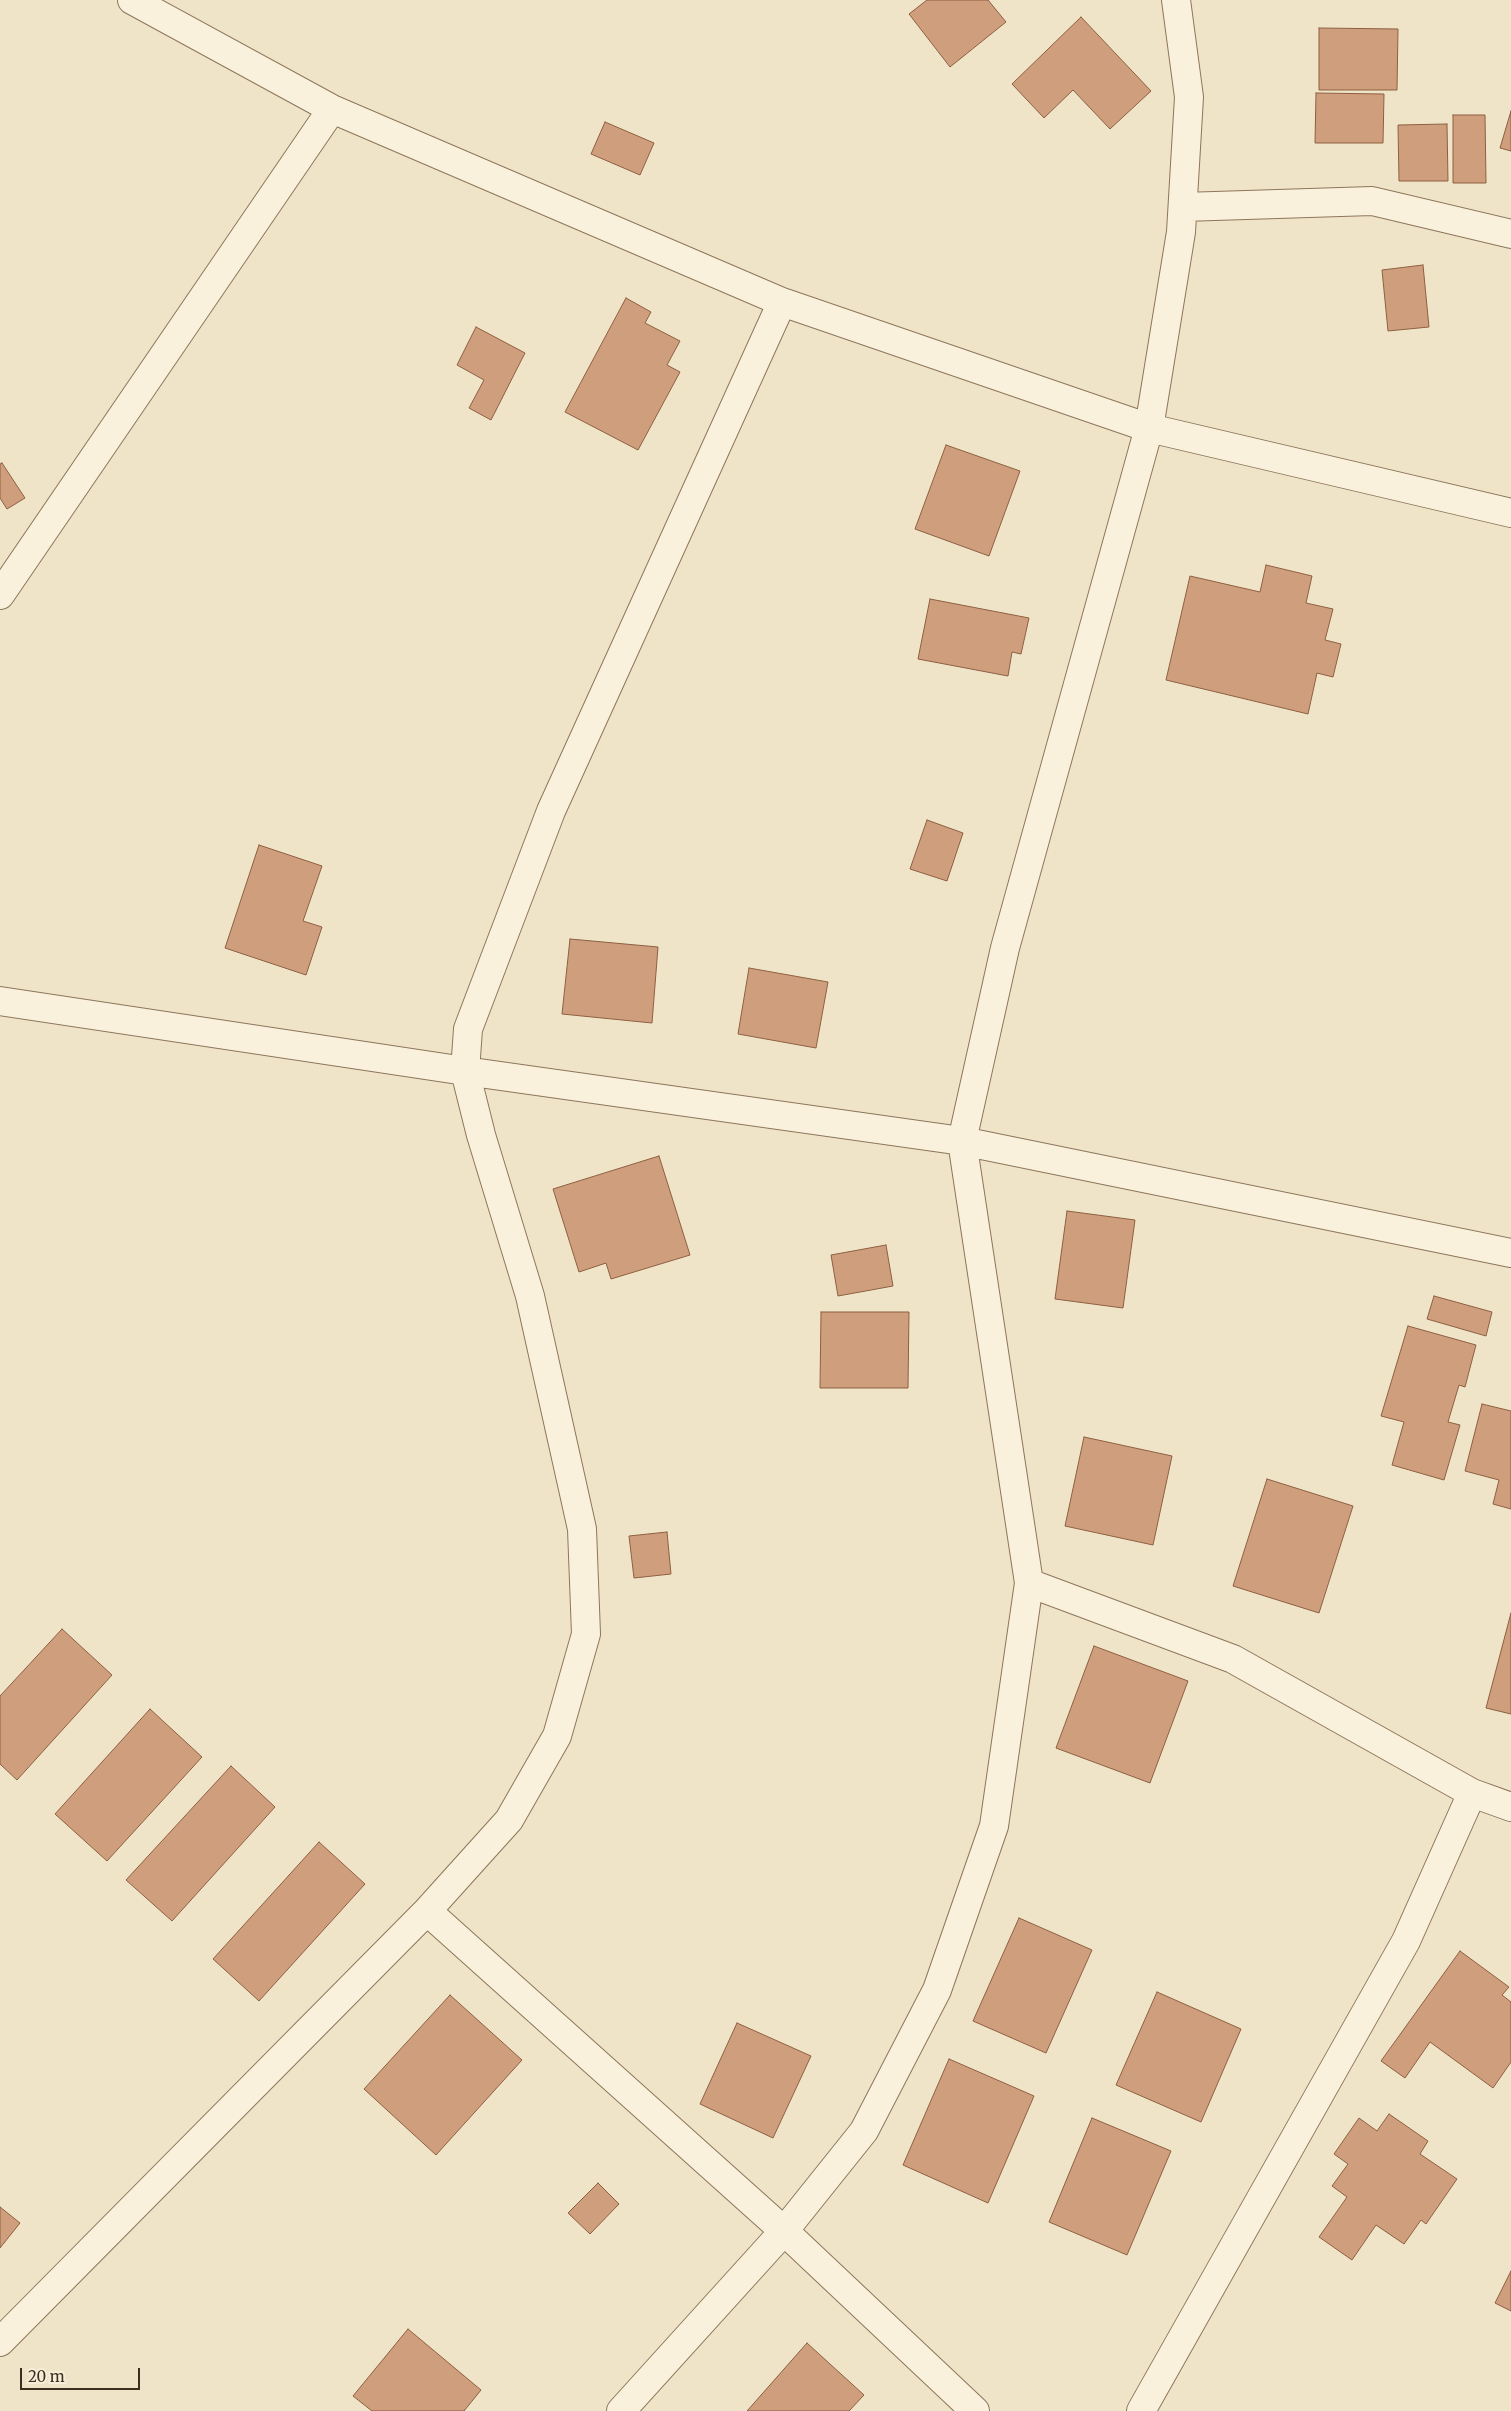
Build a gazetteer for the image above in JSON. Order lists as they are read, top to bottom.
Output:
{
  "scale_bar": "20 m"
}
